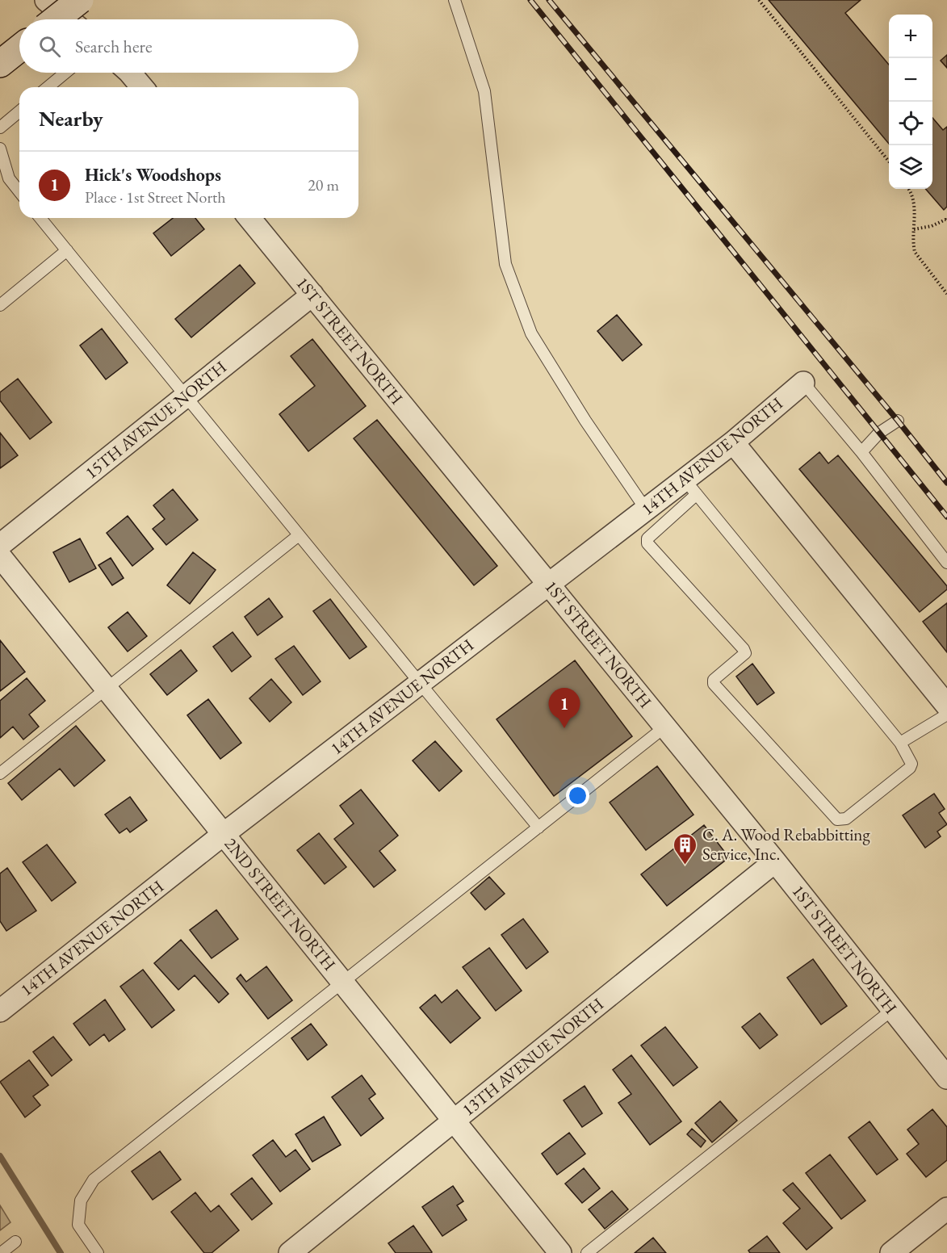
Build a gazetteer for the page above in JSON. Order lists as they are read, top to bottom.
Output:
{
  "streets": {
    "street": [
      "1ST STREET NORTH",
      "15TH AVENUE NORTH",
      "14TH AVENUE NORTH",
      "2ND STREET NORTH",
      "13TH AVENUE NORTH"
    ]
  },
  "crossings": [
    ["1ST STREET NORTH", "15TH AVENUE NORTH"],
    ["1ST STREET NORTH", "14TH AVENUE NORTH"],
    ["1ST STREET NORTH", "13TH AVENUE NORTH"],
    ["14TH AVENUE NORTH", "2ND STREET NORTH"],
    ["2ND STREET NORTH", "13TH AVENUE NORTH"]
  ],
  "places": {
    "building": ["C. A. Wood Rebabbitting Service, Inc."]
  },
  "page": {
    "map_buttons": ["+", "−"],
    "search": "Search here",
    "heading": "Nearby",
    "list": [
      {
        "mark": "1",
        "name": "Hick's Woodshops",
        "note": "Place · 1st Street North",
        "value": "20 m"
      }
    ],
    "pins": "1"
  }
}
